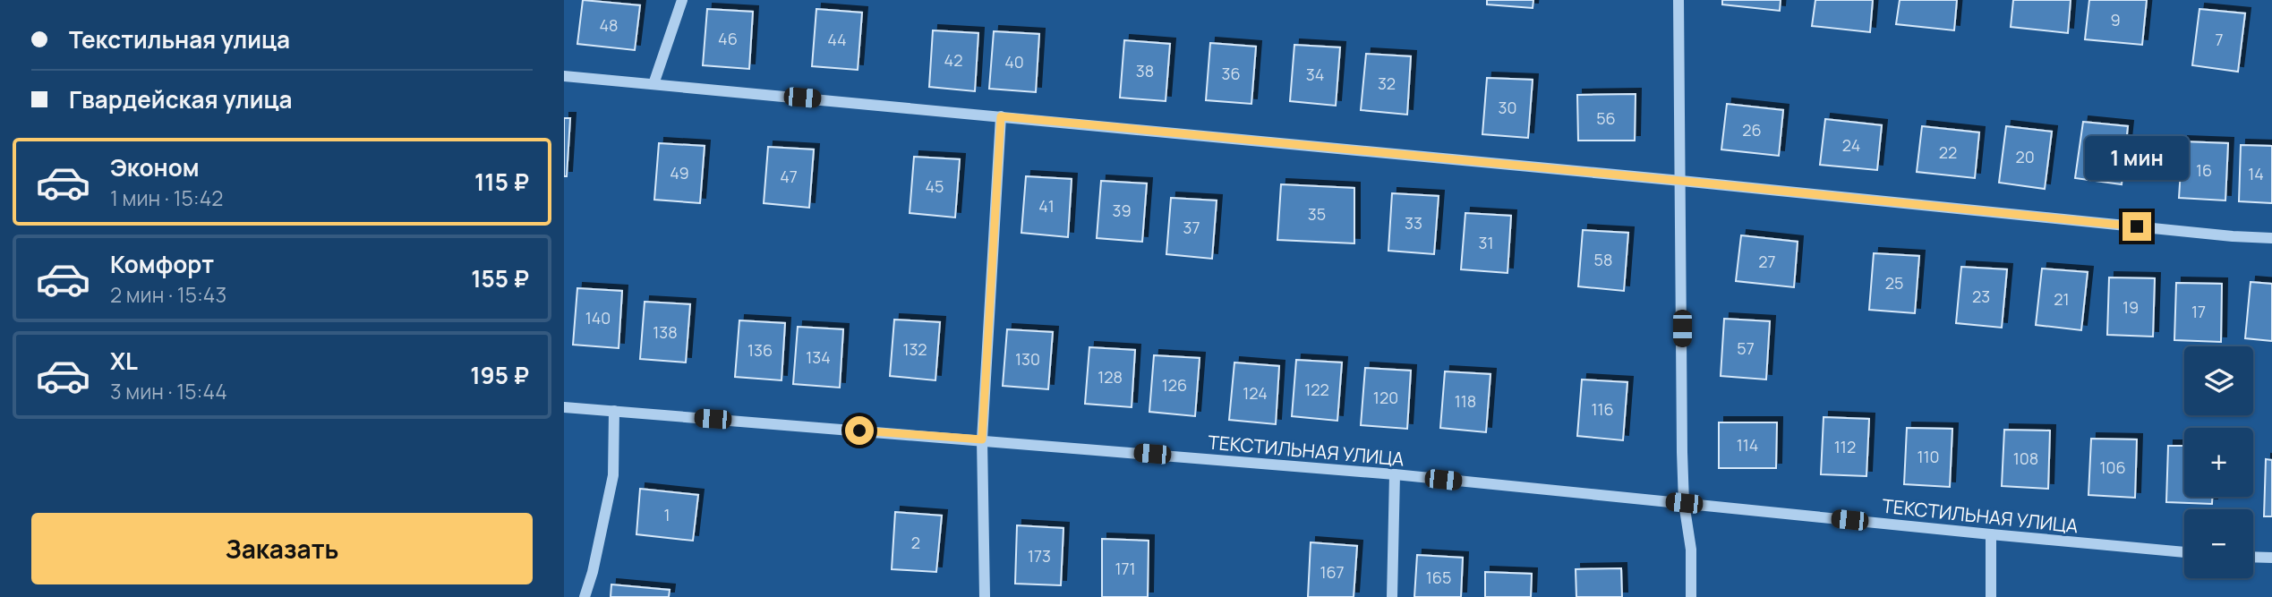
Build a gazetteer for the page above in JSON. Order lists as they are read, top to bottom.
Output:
{
  "streets": {
    "street": ["ТЕКСТИЛЬНАЯ УЛИЦА"]
  },
  "house_numbers": [
    "9",
    "48",
    "46",
    "44",
    "7",
    "42",
    "40",
    "38",
    "36",
    "34",
    "32",
    "30",
    "56",
    "26",
    "24",
    "22",
    "20",
    "16",
    "49",
    "14",
    "47",
    "45",
    "41",
    "39",
    "35",
    "33",
    "37",
    "31",
    "58",
    "27",
    "25",
    "23",
    "21",
    "19",
    "17",
    "140",
    "138",
    "57",
    "132",
    "136",
    "134",
    "130",
    "128",
    "126",
    "122",
    "124",
    "120",
    "118",
    "116",
    "114",
    "112",
    "110",
    "108",
    "106",
    "1",
    "2",
    "173",
    "171",
    "167",
    "165"
  ],
  "page": {
    "banner": ["Текстильная улица", "Гвардейская улица"],
    "bubble": "1 мин",
    "list": [
      {
        "name": "Эконом",
        "note": "1 мин · 15:42",
        "value": "115 ₽"
      },
      {
        "name": "Комфорт",
        "note": "2 мин · 15:43",
        "value": "155 ₽"
      },
      {
        "name": "XL",
        "note": "3 мин · 15:44",
        "value": "195 ₽"
      }
    ],
    "map_buttons": ["+", "−"],
    "buttons": "Заказать"
  }
}
